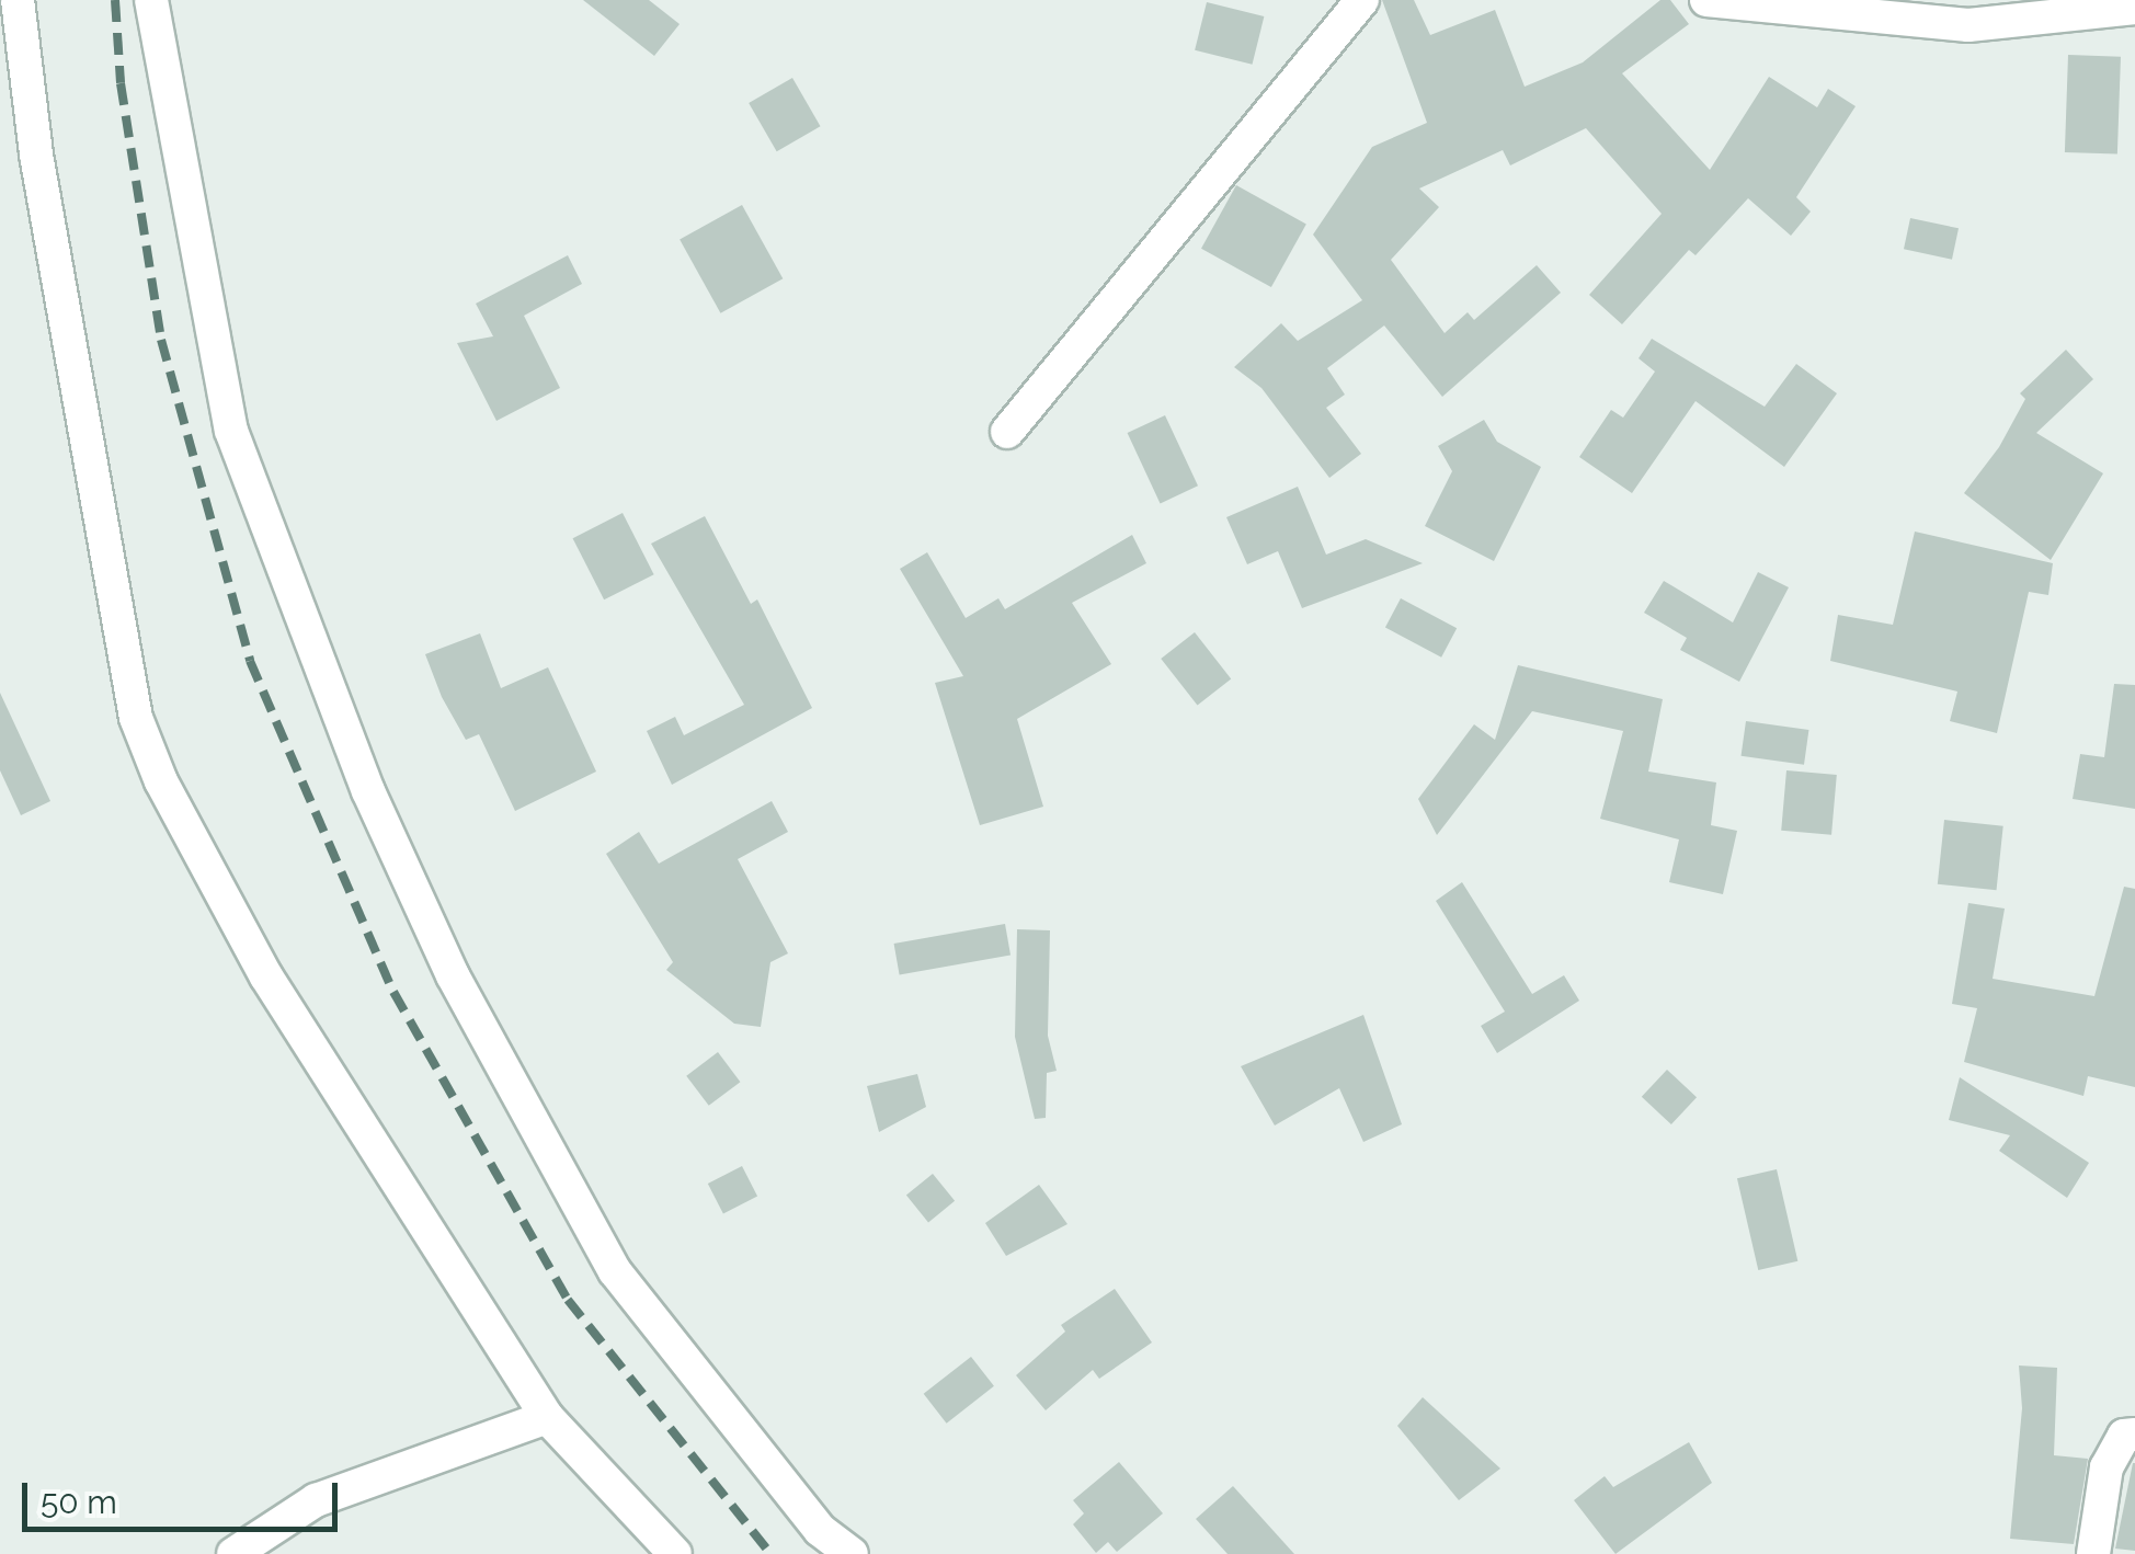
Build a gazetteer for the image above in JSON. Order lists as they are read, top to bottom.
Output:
{
  "scale_bar": "50 m"
}
